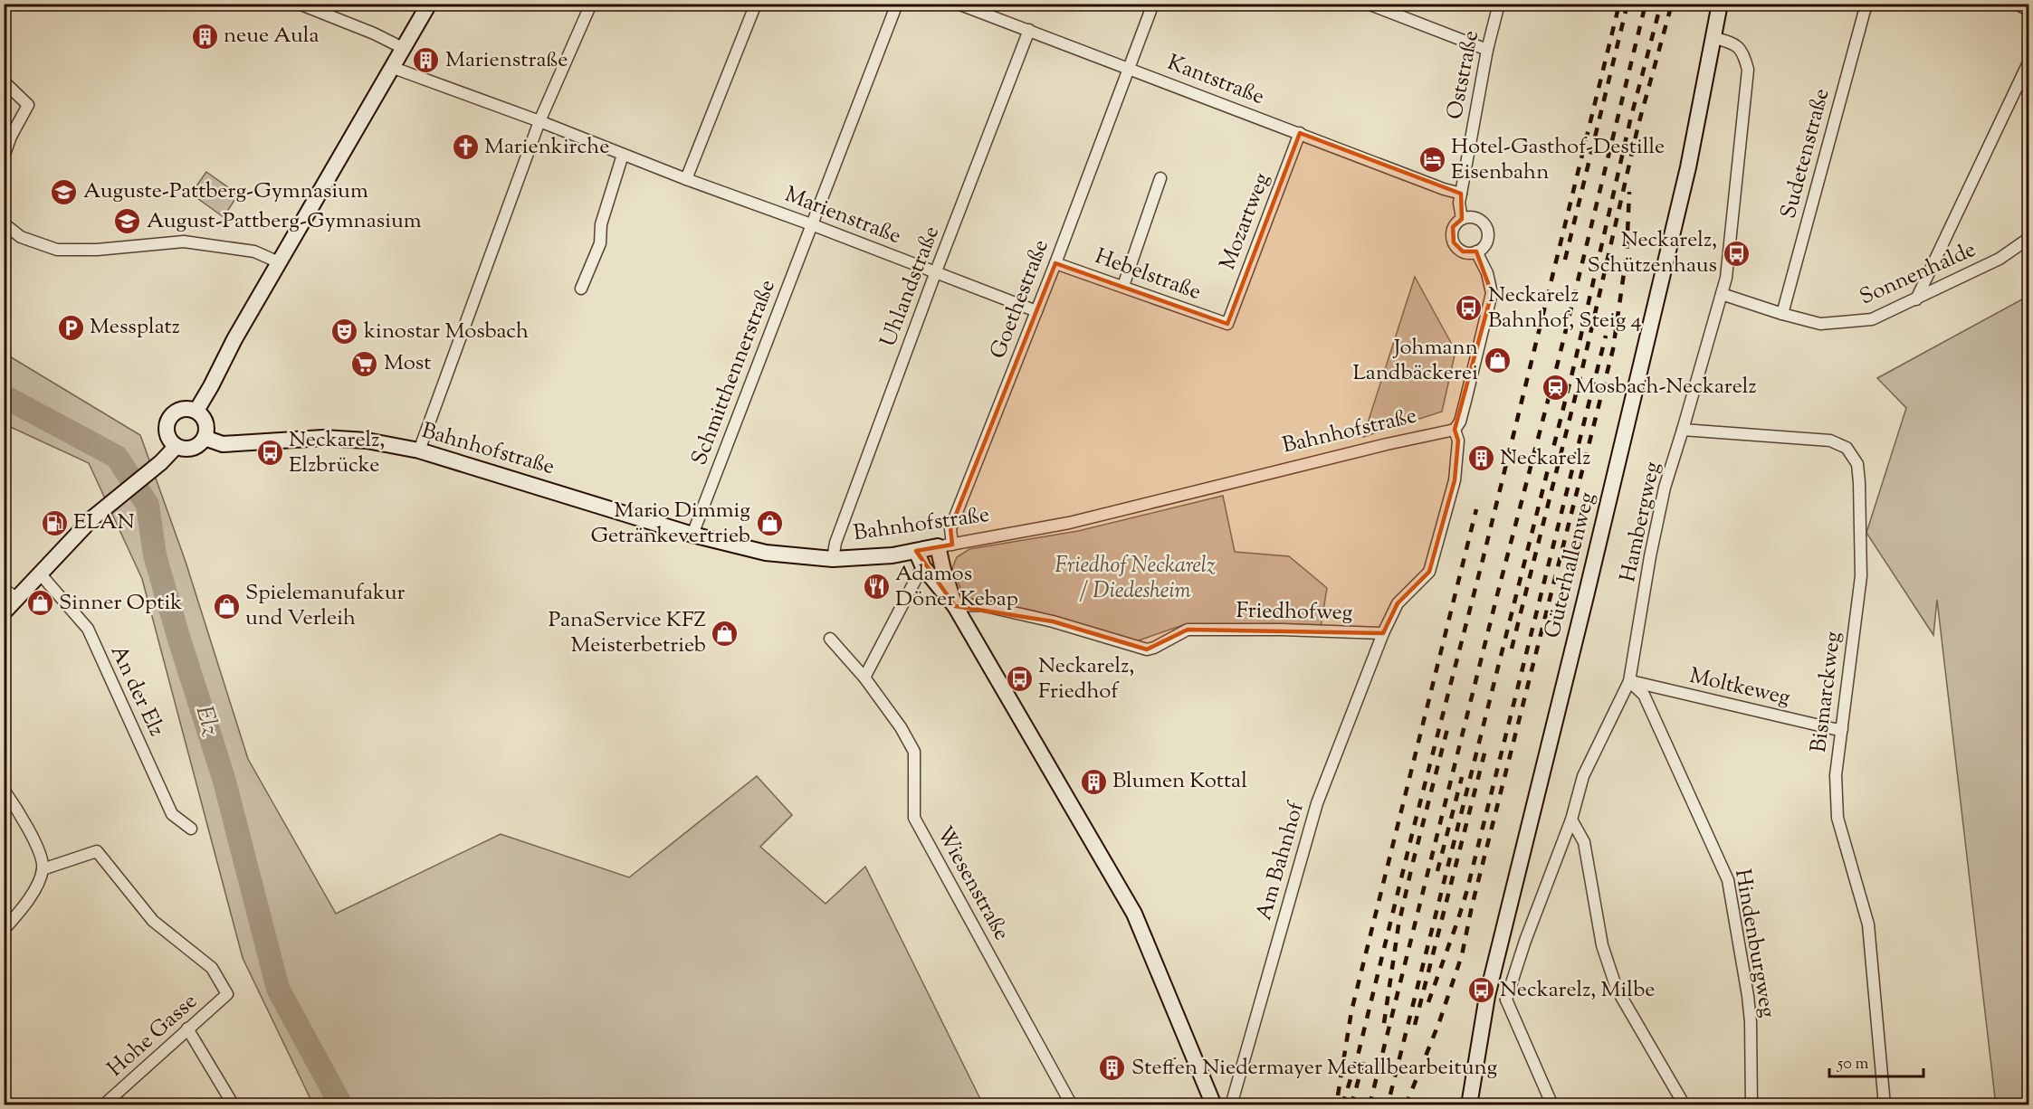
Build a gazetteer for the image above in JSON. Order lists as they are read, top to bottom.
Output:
{
  "streets": {
    "street": [
      "Oststraße",
      "Kantstraße",
      "Sudetenstraße",
      "Marienstraße",
      "Mozartweg",
      "Sonnenhalde",
      "Hebelstraße",
      "Uhlandstraße",
      "Goethestraße",
      "Schmitthennerstraße",
      "Bahnhofstraße",
      "Hambergweg",
      "Güterhallenweg",
      "Friedhofweg",
      "Moltkeweg",
      "An der Elz",
      "Bismarckweg",
      "Am Bahnhof",
      "Wiesenstraße",
      "Hindenburgweg",
      "Hohe Gasse"
    ]
  },
  "crossings": [
    ["Oststraße", "Kantstraße"],
    ["Kantstraße", "Mozartweg"],
    ["Kantstraße", "Uhlandstraße"],
    ["Kantstraße", "Goethestraße"],
    ["Sudetenstraße", "Sonnenhalde"],
    ["Marienstraße", "Uhlandstraße"],
    ["Marienstraße", "Goethestraße"],
    ["Marienstraße", "Schmitthennerstraße"],
    ["Mozartweg", "Hebelstraße"],
    ["Sonnenhalde", "Hambergweg"],
    ["Hebelstraße", "Goethestraße"],
    ["Uhlandstraße", "Bahnhofstraße"],
    ["Goethestraße", "Bahnhofstraße"],
    ["Schmitthennerstraße", "Bahnhofstraße"],
    ["Bahnhofstraße", "Am Bahnhof"],
    ["Hambergweg", "Güterhallenweg"],
    ["Hambergweg", "Moltkeweg"],
    ["Hambergweg", "Bismarckweg"],
    ["Hambergweg", "Hindenburgweg"],
    ["Friedhofweg", "Am Bahnhof"],
    ["Moltkeweg", "Bismarckweg"],
    ["Moltkeweg", "Hindenburgweg"]
  ],
  "water": ["Elz"],
  "parks": ["Friedhof Neckarelz / Diedesheim"],
  "places": {
    "building": [
      "neue Aula",
      "Marienstraße",
      "Neckarelz",
      "Blumen Kottal",
      "Steffen Niedermayer Metallbearbeitung"
    ],
    "church": ["Marienkirche"],
    "hotel": ["Hotel-Gasthof-Destille Eisenbahn"],
    "school or university": ["Auguste-Pattberg-Gymnasium", "August-Pattberg-Gymnasium"],
    "bus stop": [
      "Neckarelz, Schützenhaus",
      "Neckarelz Bahnhof, Steig 4",
      "Neckarelz, Elzbrücke",
      "Neckarelz, Friedhof",
      "Neckarelz, Milbe"
    ],
    "parking": ["Messplatz"],
    "theatre": ["kinostar Mosbach"],
    "shop": [
      "Johmann Landbäckerei",
      "Mario Dimmig Getränkevertrieb",
      "Sinner Optik",
      "Spielemanufakur und Verleih",
      "PanaService KFZ Meisterbetrieb"
    ],
    "supermarket": ["Most"],
    "station": ["Mosbach-Neckarelz"],
    "fuel station": ["ELAN"],
    "restaurant": ["Adamos Döner Kebap"]
  },
  "scale_bar": "50 m"
}
